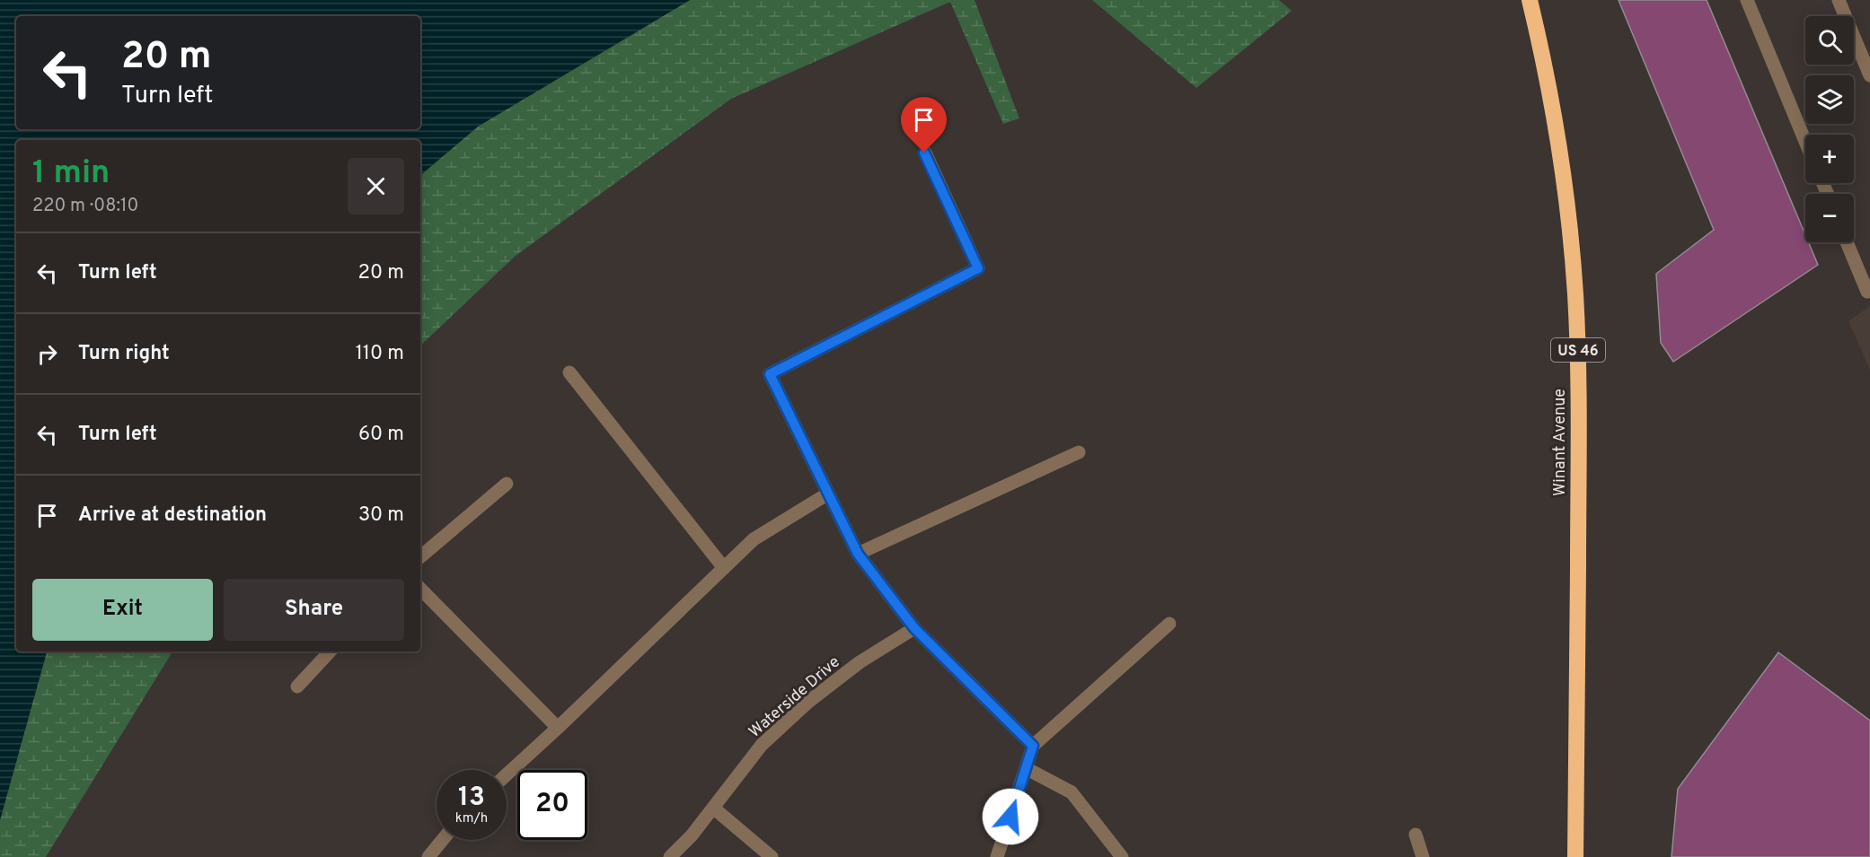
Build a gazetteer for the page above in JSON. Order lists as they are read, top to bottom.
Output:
{
  "streets": {
    "highway": ["US 46", "Winant Avenue"],
    "street": ["Waterside Drive"]
  },
  "page": {
    "map_buttons": ["+", "−"],
    "turn": ["20 m", "Turn left"],
    "heading": ["1 min", "220 m · 08:10"],
    "list": [
      {
        "name": "Turn left",
        "value": "20 m"
      },
      {
        "name": "Turn right",
        "value": "110 m"
      },
      {
        "name": "Turn left",
        "value": "60 m"
      },
      {
        "name": "Arrive at destination",
        "value": "30 m"
      }
    ],
    "buttons": ["Exit", "Share"],
    "speed": "13 km/h",
    "limit": "20"
  }
}
